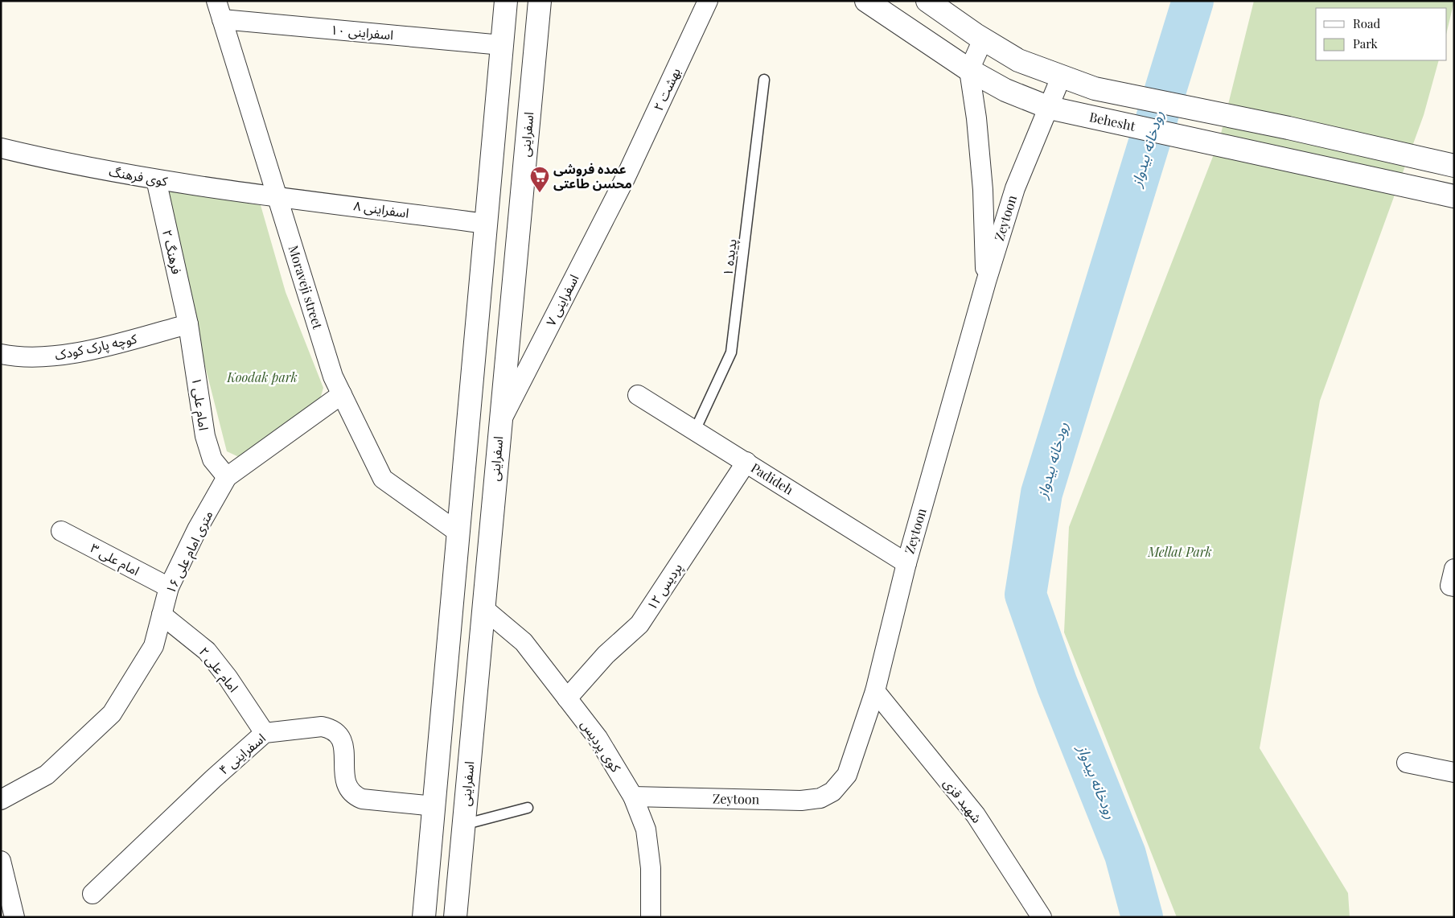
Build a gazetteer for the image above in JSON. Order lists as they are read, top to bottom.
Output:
{
  "streets": {
    "street": [
      "اسفراینی ۱۰",
      "بهشت ۲",
      "Behesht",
      "اسفراینی",
      "کوی فرهنگ",
      "اسفراینی ۸",
      "Zeytoon",
      "فرهنگ ۲",
      "Moraveji street",
      "اسفراینی ۷",
      "کوچه پارک کودک",
      "امام علی ۱",
      "Padideh",
      "۱۶ متری امام علی",
      "امام علی ۳",
      "پردیس ۱۲",
      "امام علی ۲",
      "کوی پردیس",
      "اسفراینی ۴",
      "شهید قزی"
    ],
    "lane": ["پدیده ۱"]
  },
  "crossings": [
    ["اسفراینی ۱۰", "Moraveji street"],
    ["بهشت ۲", "اسفراینی ۷"],
    ["Behesht", "Zeytoon"],
    ["اسفراینی", "اسفراینی ۷"],
    ["اسفراینی", "کوی پردیس"],
    ["کوی فرهنگ", "اسفراینی ۸"],
    ["کوی فرهنگ", "فرهنگ ۲"],
    ["کوی فرهنگ", "Moraveji street"],
    ["اسفراینی ۸", "Moraveji street"],
    ["Zeytoon", "Padideh"],
    ["Zeytoon", "کوی پردیس"],
    ["Zeytoon", "شهید قزی"],
    ["فرهنگ ۲", "کوچه پارک کودک"],
    ["فرهنگ ۲", "امام علی ۱"],
    ["پدیده ۱", "Padideh"],
    ["Moraveji street", "۱۶ متری امام علی"],
    ["کوچه پارک کودک", "امام علی ۱"],
    ["امام علی ۱", "۱۶ متری امام علی"],
    ["Padideh", "پردیس ۱۲"],
    ["۱۶ متری امام علی", "امام علی ۳"],
    ["۱۶ متری امام علی", "امام علی ۲"],
    ["پردیس ۱۲", "کوی پردیس"],
    ["امام علی ۲", "اسفراینی ۴"]
  ],
  "water": ["رودخانه بیدواز"],
  "parks": ["Koodak park", "Mellat Park"],
  "places": {
    "supermarket": ["عمده فروشی محسن طاعتی"]
  },
  "legend": ["Road", "Park"]
}
